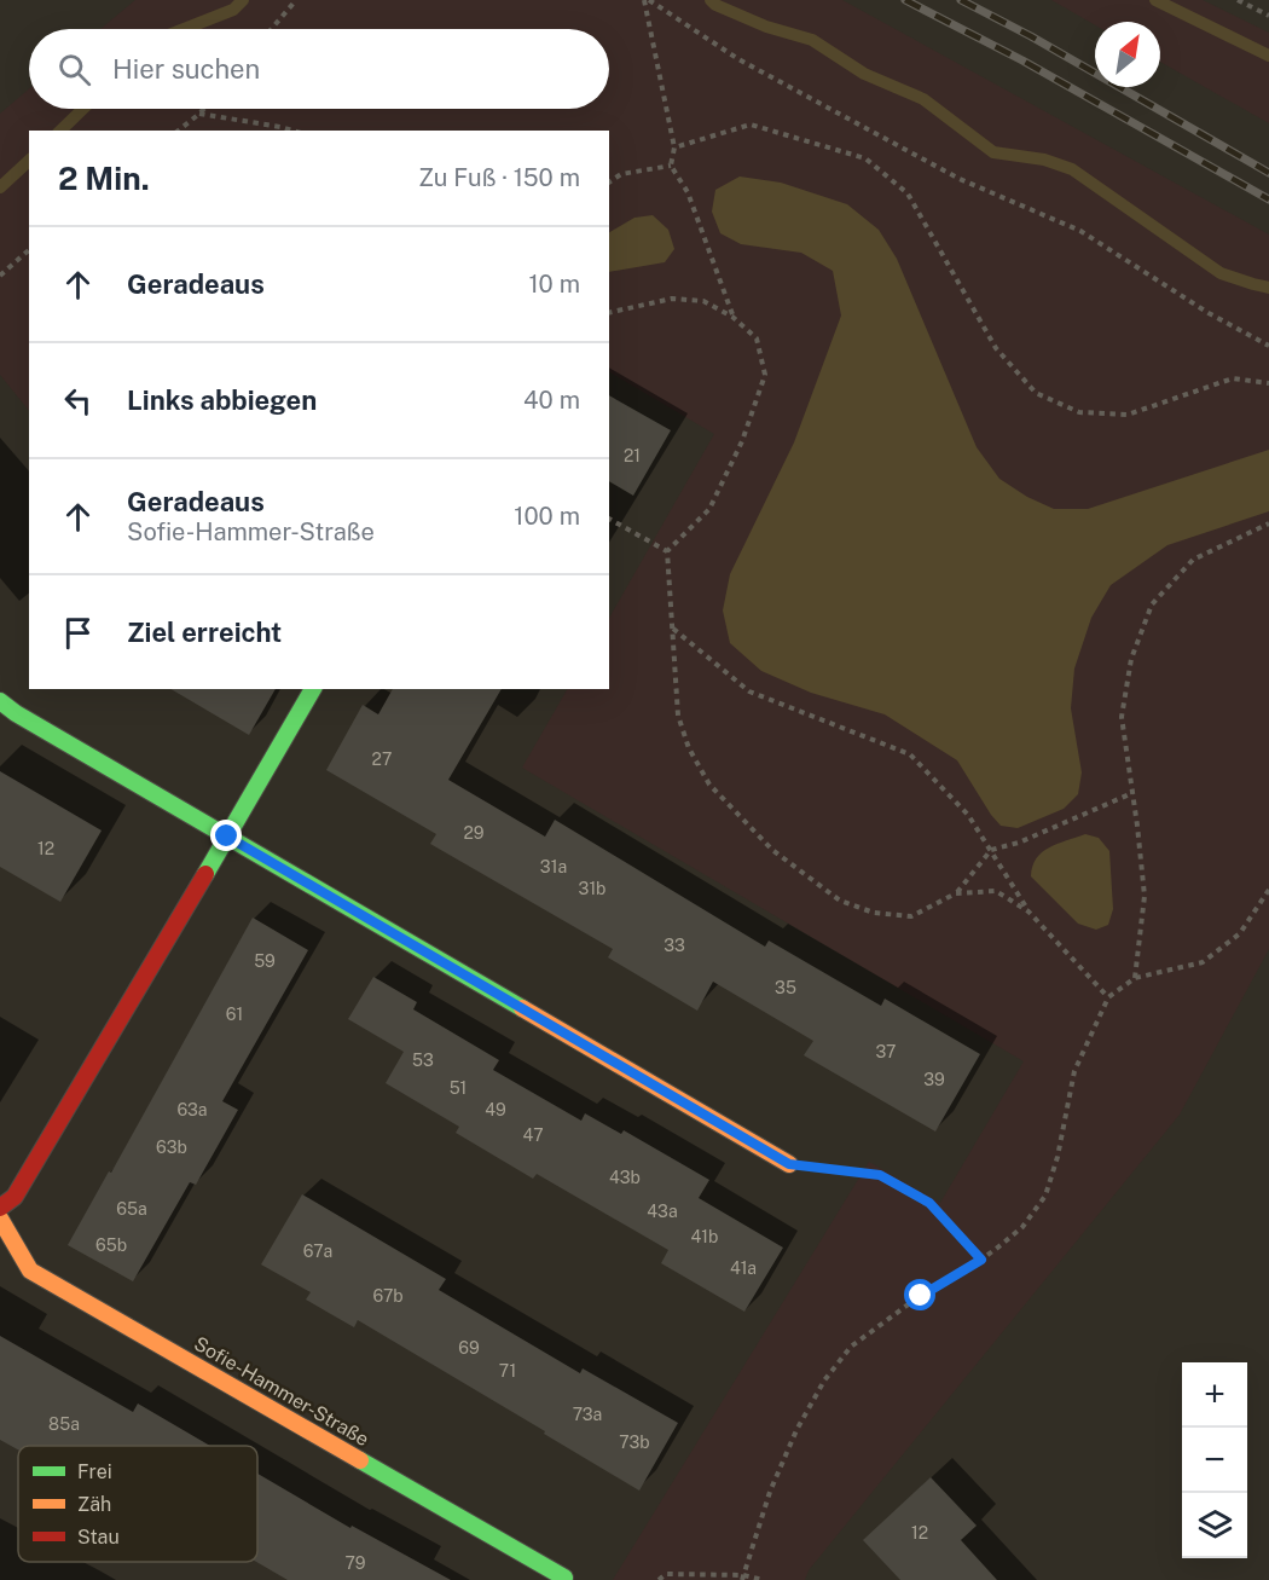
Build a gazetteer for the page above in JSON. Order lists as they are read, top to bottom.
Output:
{
  "streets": {
    "street": ["Sofie-Hammer-Straße"]
  },
  "house_numbers": [
    "21",
    "27",
    "29",
    "12",
    "31a",
    "31b",
    "33",
    "59",
    "35",
    "61",
    "37",
    "53",
    "39",
    "51",
    "63a",
    "49",
    "47",
    "63b",
    "43b",
    "65a",
    "43a",
    "41b",
    "65b",
    "67a",
    "41a",
    "67b",
    "69",
    "71",
    "73a",
    "85a",
    "73b",
    "12",
    "79"
  ],
  "legend": ["Frei", "Zäh", "Stau"],
  "north": "top right",
  "page": {
    "search": "Hier suchen",
    "heading": ["2 Min.", "Zu Fuß · 150 m"],
    "list": [
      ["Geradeaus", "10 m"],
      ["Links abbiegen", "40 m"],
      ["Geradeaus", "Sofie-Hammer-Straße", "100 m"],
      "Ziel erreicht"
    ],
    "map_buttons": ["+", "−"]
  }
}
